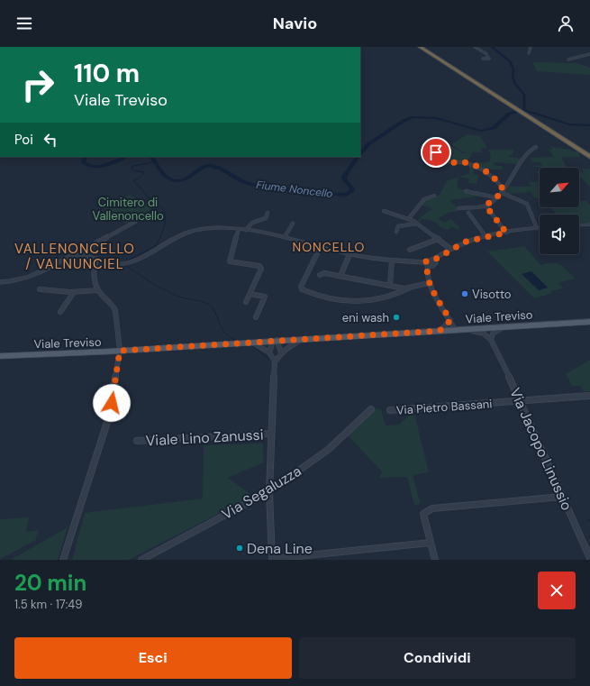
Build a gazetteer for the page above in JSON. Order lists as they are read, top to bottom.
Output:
{
  "streets": {
    "main road": ["Viale Treviso"],
    "street": [
      "Via Pietro Bassani",
      "Viale Lino Zanussi",
      "Via Jacopo Linussio",
      "Via Segaluzza"
    ]
  },
  "crossings": [
    ["Viale Treviso", "Via Jacopo Linussio"],
    ["Via Pietro Bassani", "Via Jacopo Linussio"],
    ["Viale Lino Zanussi", "Via Segaluzza"]
  ],
  "districts": ["NONCELLO", "VALLENONCELLO / VALNUNCIEL"],
  "water": ["Fiume Noncello"],
  "parks": ["Cimitero di Vallenoncello"],
  "places": ["Visotto", "eni wash", "Dena Line"],
  "north": "top right",
  "page": {
    "header": "Navio",
    "turn": ["110 m", "Viale Treviso"],
    "then": "Poi",
    "heading": ["20 min", "1.5 km · 17:49"],
    "buttons": ["Esci", "Condividi"]
  }
}
